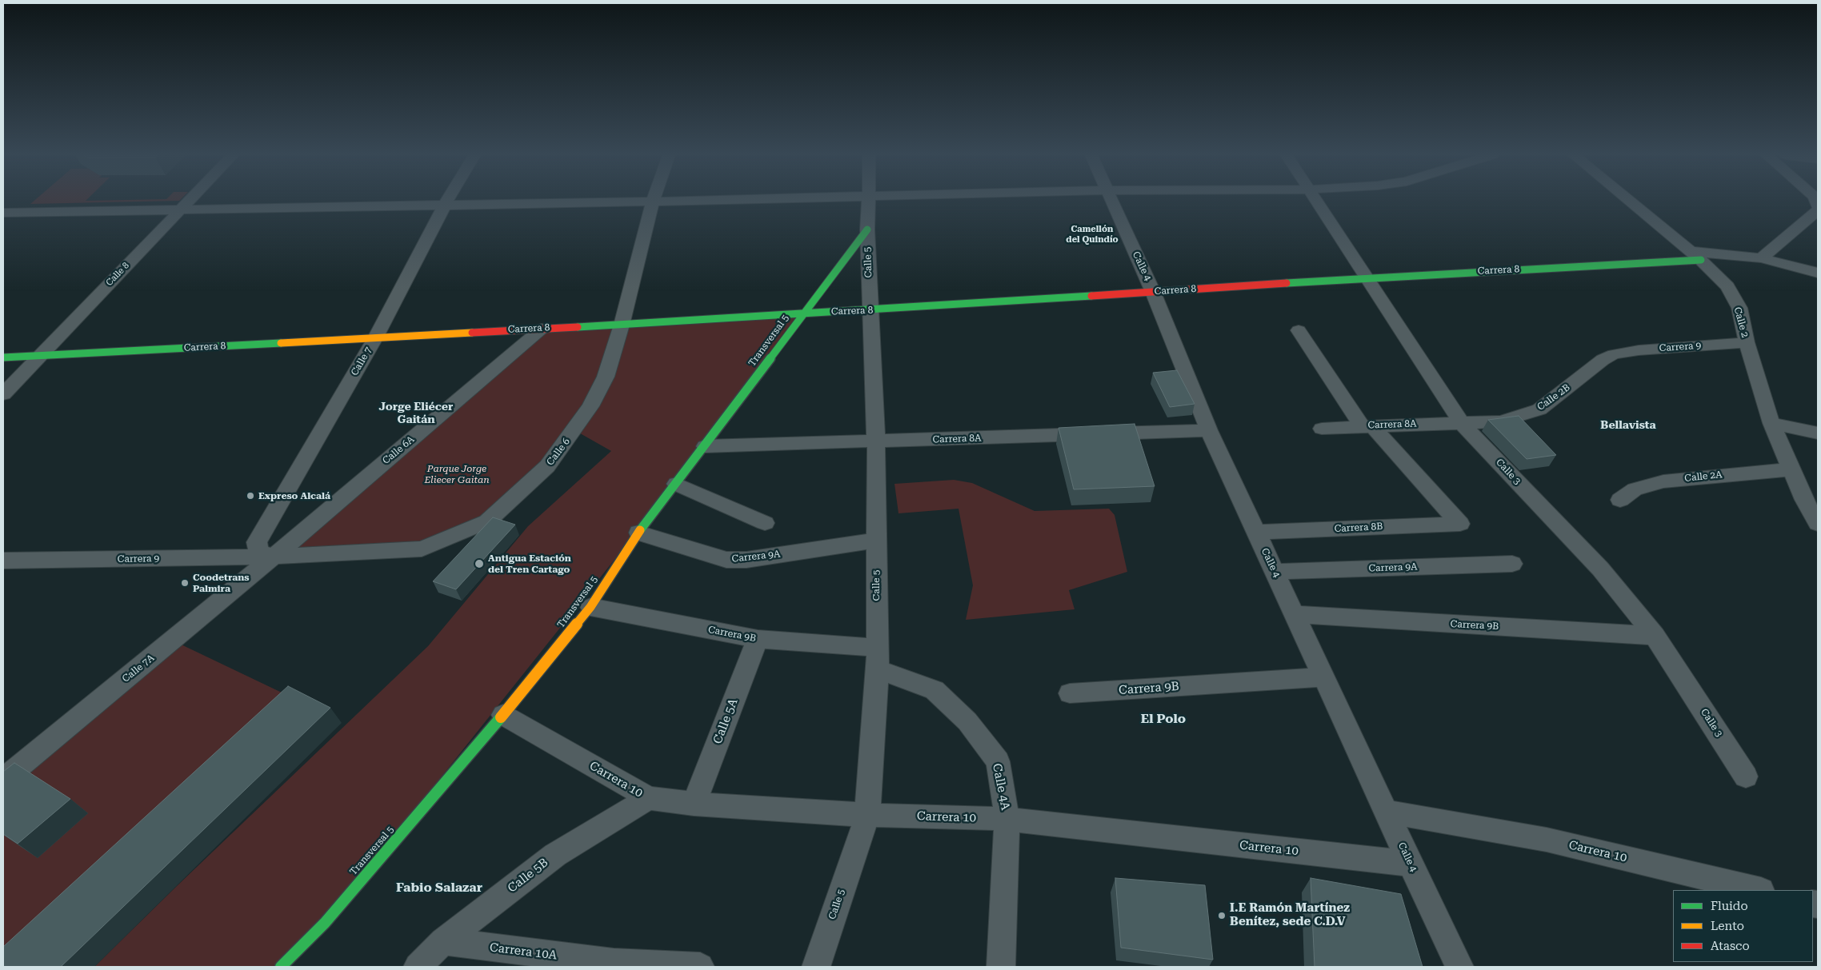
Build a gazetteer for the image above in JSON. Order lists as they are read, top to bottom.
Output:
{
  "streets": {
    "street": [
      "Calle 5",
      "Calle 4",
      "Carrera 8",
      "Calle 8",
      "Calle 2",
      "Transversal 5",
      "Carrera 9",
      "Calle 7",
      "Calle 2B",
      "Carrera 8A",
      "Calle 6A",
      "Calle 6",
      "Calle 3",
      "Calle 2A",
      "Carrera 8B",
      "Carrera 9A",
      "Carrera 9B",
      "Calle 7A",
      "Calle 5A",
      "Carrera 10",
      "Calle 4A",
      "Calle 5B",
      "Carrera 10A"
    ]
  },
  "crossings": [
    ["Calle 5", "Carrera 8"],
    ["Calle 5", "Transversal 5"],
    ["Calle 5", "Carrera 8A"],
    ["Calle 5", "Carrera 9A"],
    ["Calle 5", "Carrera 9B"],
    ["Calle 5", "Carrera 10"],
    ["Calle 5", "Calle 4A"],
    ["Calle 4", "Carrera 8"],
    ["Calle 4", "Carrera 8A"],
    ["Calle 4", "Carrera 8B"],
    ["Calle 4", "Carrera 9A"],
    ["Calle 4", "Carrera 9B"],
    ["Calle 4", "Carrera 10"],
    ["Carrera 8", "Calle 8"],
    ["Carrera 8", "Calle 2"],
    ["Carrera 8", "Transversal 5"],
    ["Carrera 8", "Calle 7"],
    ["Carrera 8", "Calle 6A"],
    ["Carrera 8", "Calle 6"],
    ["Carrera 8", "Calle 3"],
    ["Calle 2", "Carrera 9"],
    ["Calle 2", "Calle 2A"],
    ["Transversal 5", "Carrera 8A"],
    ["Transversal 5", "Carrera 9A"],
    ["Transversal 5", "Carrera 9B"],
    ["Transversal 5", "Carrera 10"],
    ["Carrera 9", "Calle 7"],
    ["Carrera 9", "Calle 2B"],
    ["Carrera 9", "Calle 6A"],
    ["Carrera 9", "Calle 6"],
    ["Carrera 9", "Calle 7A"],
    ["Calle 7", "Calle 6A"],
    ["Calle 7", "Calle 6"],
    ["Calle 7", "Calle 7A"],
    ["Calle 2B", "Carrera 8A"],
    ["Calle 2B", "Calle 3"],
    ["Carrera 8A", "Calle 3"],
    ["Carrera 8A", "Carrera 8B"],
    ["Calle 6A", "Calle 6"],
    ["Calle 6A", "Calle 7A"],
    ["Calle 6", "Calle 7A"],
    ["Calle 3", "Carrera 9B"],
    ["Carrera 9B", "Calle 5A"],
    ["Carrera 9B", "Calle 4A"],
    ["Calle 5A", "Carrera 10"],
    ["Carrera 10", "Calle 4A"],
    ["Carrera 10", "Calle 5B"],
    ["Calle 5B", "Carrera 10A"]
  ],
  "districts": [
    "Camellón del Quindío",
    "Jorge Eliécer Gaitán",
    "Bellavista",
    "El Polo",
    "Fabio Salazar"
  ],
  "parks": ["Parque Jorge Eliecer Gaitan"],
  "places": [
    "Expreso Alcalá",
    "Antigua Estación del Tren Cartago",
    "Coodetrans Palmira",
    "I.E Ramón Martínez Benítez, sede C.D.V"
  ],
  "legend": ["Fluido", "Lento", "Atasco"]
}
